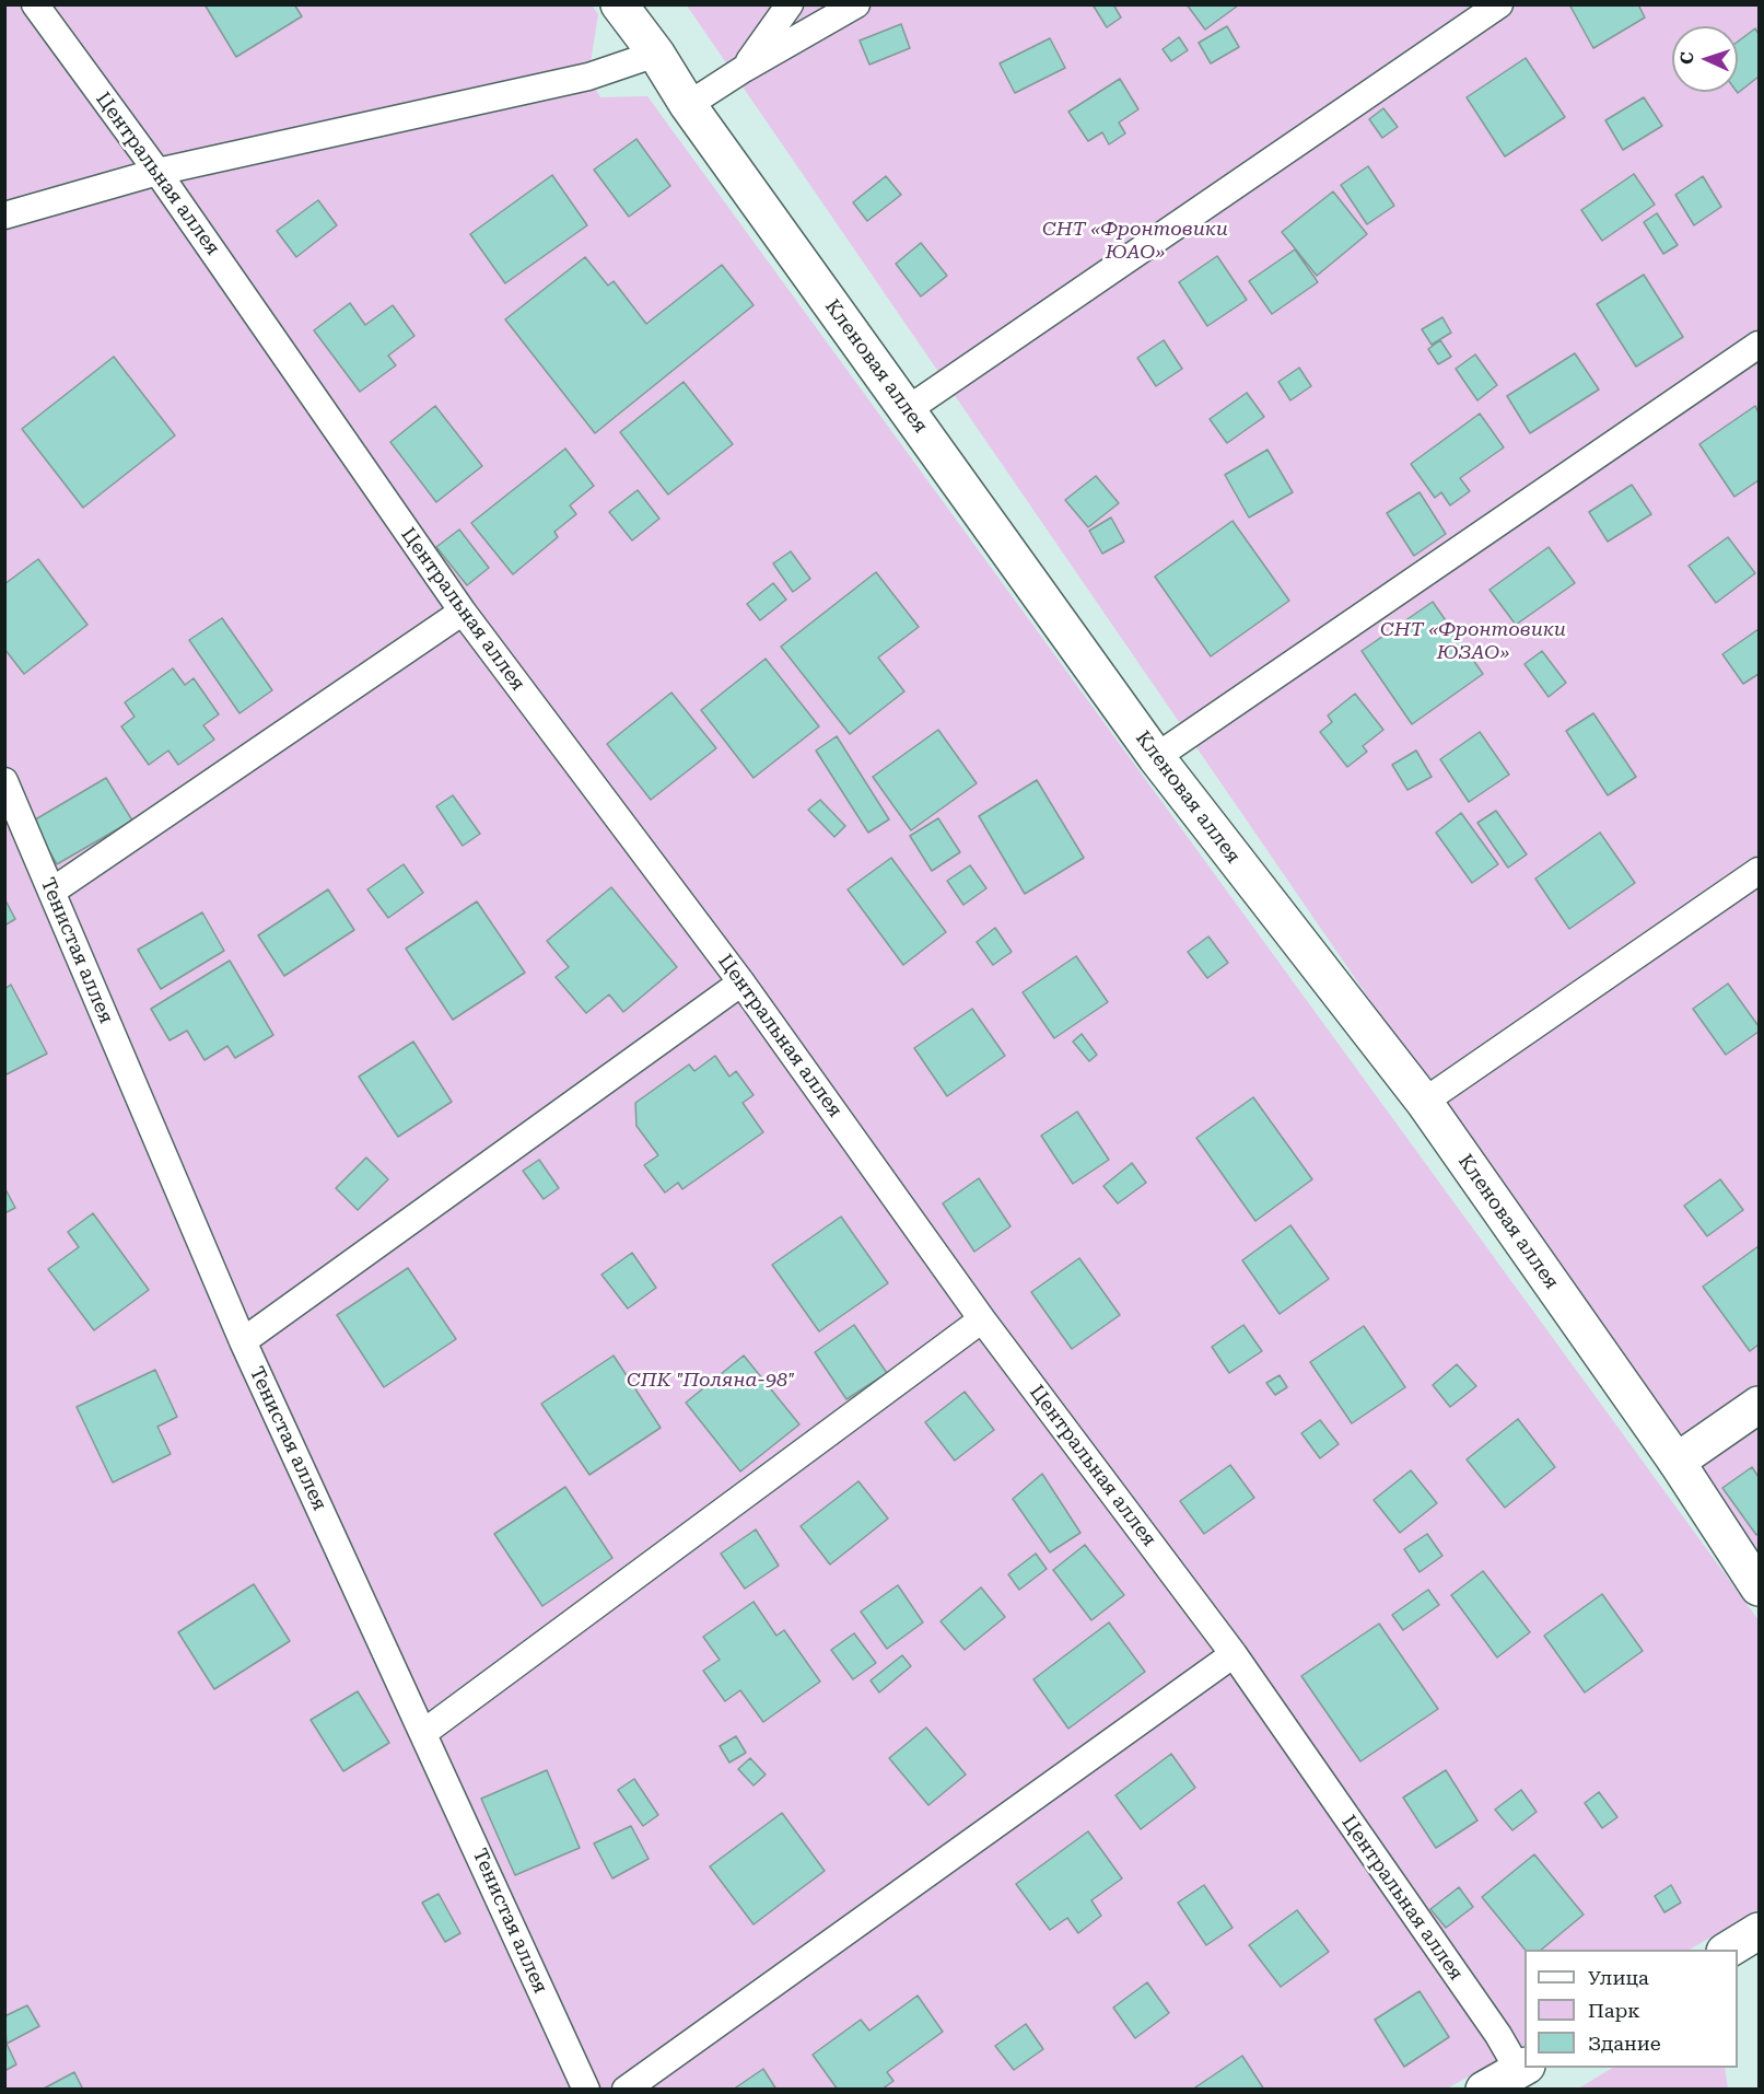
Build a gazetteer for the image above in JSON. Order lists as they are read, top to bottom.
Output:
{
  "streets": {
    "street": ["Кленовая аллея"],
    "lane": ["Центральная аллея", "Тенистая аллея"]
  },
  "parks": ["СНТ «Фронтовики ЮАО»", "СНТ «Фронтовики ЮЗАО»", "СПК \"Поляна-98\""],
  "legend": ["Улица", "Парк", "Здание"],
  "north": "left"
}
